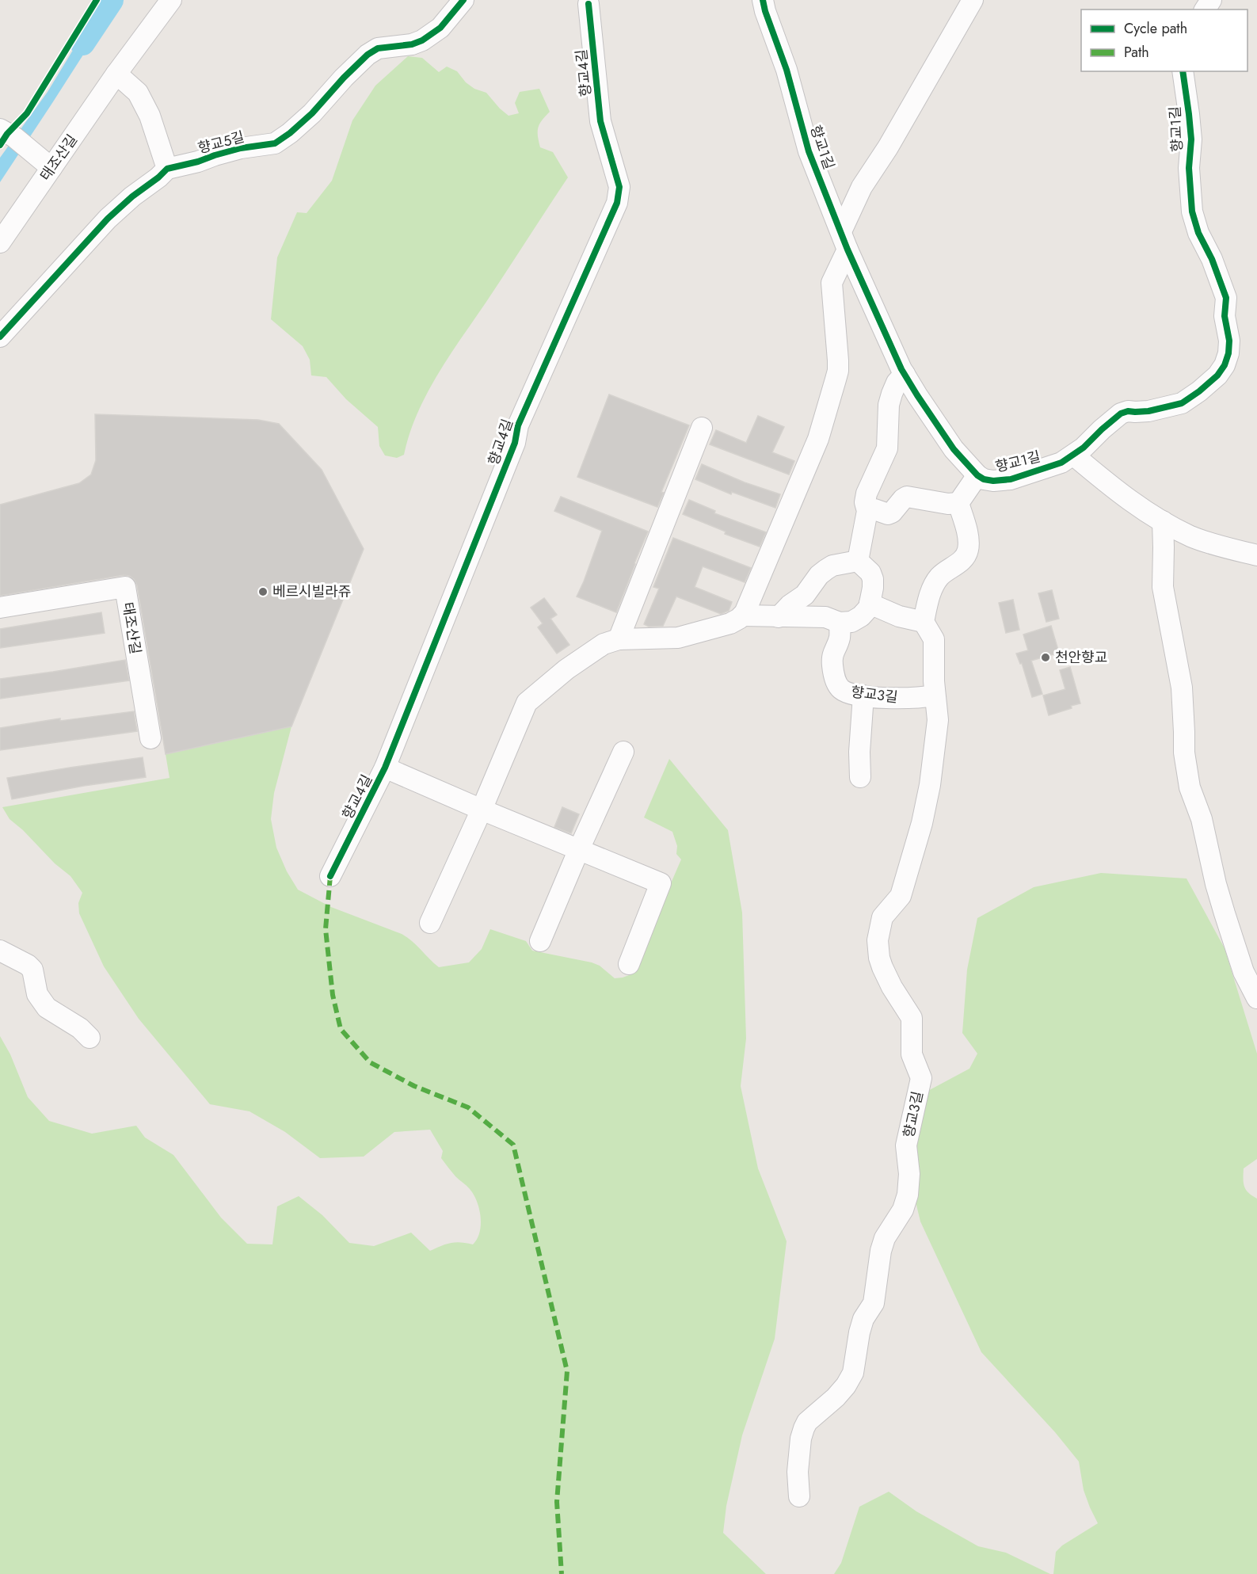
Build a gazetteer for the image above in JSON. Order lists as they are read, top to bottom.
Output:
{
  "streets": {
    "street": [
      "향교4길",
      "향교1길",
      "향교5길",
      "태조산길",
      "향교3길"
    ]
  },
  "places": ["베르시빌라쥬", "천안향교"],
  "legend": ["Cycle path", "Path"]
}
